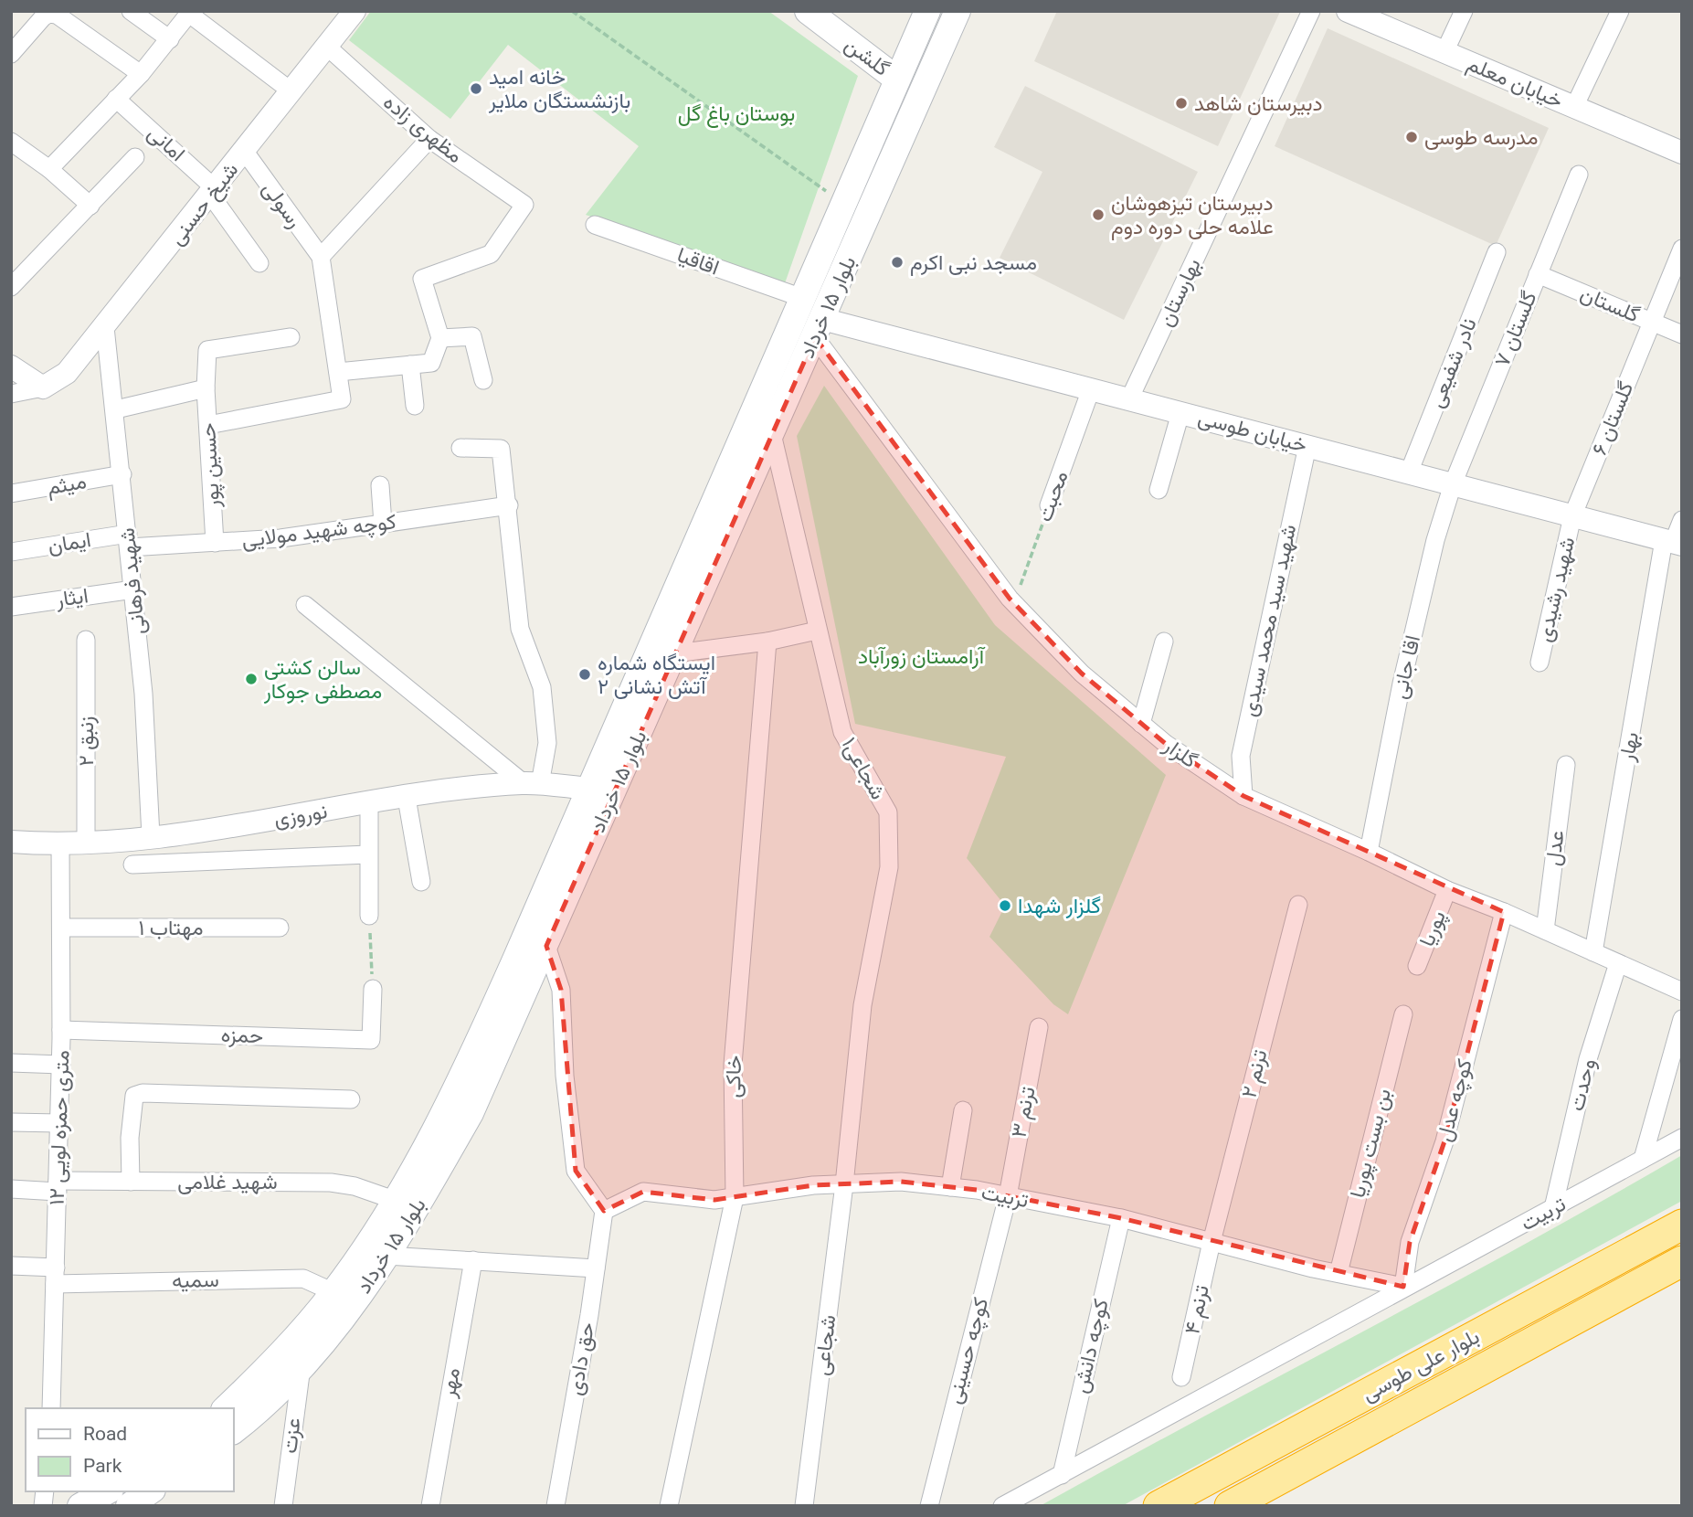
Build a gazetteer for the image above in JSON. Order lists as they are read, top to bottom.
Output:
{
  "streets": {
    "highway": ["بلوار علی طوسی"],
    "main road": ["گلشن", "بلوار ۱۵ خرداد"],
    "street": [
      "خیابان معلم",
      "مظهری زاده",
      "امانی",
      "شیخ حسنی",
      "رسولی",
      "اقاقیا",
      "بهارستان",
      "گلستان",
      "گلستان ۷",
      "نادر شفیعی",
      "گلستان ۶",
      "خیابان طوسی",
      "حسین پور",
      "میثم",
      "محبت",
      "کوچه شهید مولایی",
      "ایمان",
      "شهید فرهانی",
      "شهید رشیدی",
      "ایثار",
      "شهید سید محمد سیدی",
      "اقا جانی",
      "زنبق ۲",
      "بهار",
      "گلزار",
      "شجاعی۱",
      "نوروزی",
      "عدل",
      "مهتاب ۱",
      "پوریا",
      "حمزه",
      "ترنم ۲",
      "خاکی",
      "وحدت",
      "کوچه عدل",
      "ترنم ۳",
      "۱۲ متری حمزه لویی",
      "بن بست پوریا",
      "شهید غلامی",
      "تربیت",
      "سمیه",
      "ترنم ۴",
      "شجاعی",
      "کوچه دانش",
      "کوچه حسینی",
      "حق دادی",
      "مهر",
      "عزت"
    ]
  },
  "crossings": [
    ["گلشن", "بلوار ۱۵ خرداد"],
    ["مظهری زاده", "شیخ حسنی"],
    ["امانی", "شیخ حسنی"],
    ["شیخ حسنی", "رسولی"],
    ["شیخ حسنی", "شهید فرهانی"],
    ["اقاقیا", "بلوار ۱۵ خرداد"],
    ["بهارستان", "خیابان طوسی"],
    ["گلستان", "گلستان ۷"],
    ["گلستان", "گلستان ۶"],
    ["بلوار ۱۵ خرداد", "خیابان طوسی"],
    ["بلوار ۱۵ خرداد", "گلزار"],
    ["بلوار ۱۵ خرداد", "شجاعی۱"],
    ["بلوار ۱۵ خرداد", "نوروزی"],
    ["بلوار ۱۵ خرداد", "شهید غلامی"],
    ["بلوار ۱۵ خرداد", "سمیه"],
    ["بلوار ۱۵ خرداد", "عزت"],
    ["گلستان ۷", "خیابان طوسی"],
    ["گلستان ۷", "اقا جانی"],
    ["نادر شفیعی", "خیابان طوسی"],
    ["گلستان ۶", "خیابان طوسی"],
    ["گلستان ۶", "شهید رشیدی"],
    ["خیابان طوسی", "محبت"],
    ["خیابان طوسی", "شهید رشیدی"],
    ["خیابان طوسی", "شهید سید محمد سیدی"],
    ["خیابان طوسی", "اقا جانی"],
    ["خیابان طوسی", "بهار"],
    ["خیابان طوسی", "گلزار"],
    ["حسین پور", "کوچه شهید مولایی"],
    ["میثم", "شهید فرهانی"],
    ["محبت", "گلزار"],
    ["کوچه شهید مولایی", "ایمان"],
    ["کوچه شهید مولایی", "شهید فرهانی"],
    ["ایمان", "شهید فرهانی"],
    ["شهید فرهانی", "ایثار"],
    ["شهید فرهانی", "نوروزی"],
    ["شهید سید محمد سیدی", "گلزار"],
    ["اقا جانی", "گلزار"],
    ["زنبق ۲", "نوروزی"],
    ["بهار", "گلزار"],
    ["گلزار", "عدل"],
    ["گلزار", "پوریا"],
    ["گلزار", "وحدت"],
    ["گلزار", "کوچه عدل"],
    ["شجاعی۱", "تربیت"],
    ["شجاعی۱", "شجاعی"],
    ["نوروزی", "۱۲ متری حمزه لویی"],
    ["مهتاب ۱", "۱۲ متری حمزه لویی"],
    ["حمزه", "۱۲ متری حمزه لویی"],
    ["ترنم ۲", "تربیت"],
    ["ترنم ۲", "ترنم ۴"],
    ["خاکی", "تربیت"],
    ["وحدت", "تربیت"],
    ["کوچه عدل", "تربیت"],
    ["ترنم ۳", "تربیت"],
    ["ترنم ۳", "کوچه حسینی"],
    ["۱۲ متری حمزه لویی", "شهید غلامی"],
    ["۱۲ متری حمزه لویی", "سمیه"],
    ["بن بست پوریا", "تربیت"],
    ["تربیت", "ترنم ۴"],
    ["تربیت", "شجاعی"],
    ["تربیت", "کوچه دانش"],
    ["تربیت", "کوچه حسینی"],
    ["تربیت", "حق دادی"]
  ],
  "parks": ["بوستان باغ گل", "آرامستان زورآباد"],
  "places": [
    "خانه امید بازنشستگان ملایر",
    "دبیرستان شاهد",
    "مدرسه طوسی",
    "دبیرستان تیزهوشان علامه حلی دوره دوم",
    "مسجد نبی اکرم",
    "ایستگاه شماره ۲ آتش نشانی",
    "سالن کشتی مصطفی جوکار",
    "گلزار شهدا"
  ],
  "legend": ["Road", "Park"]
}
